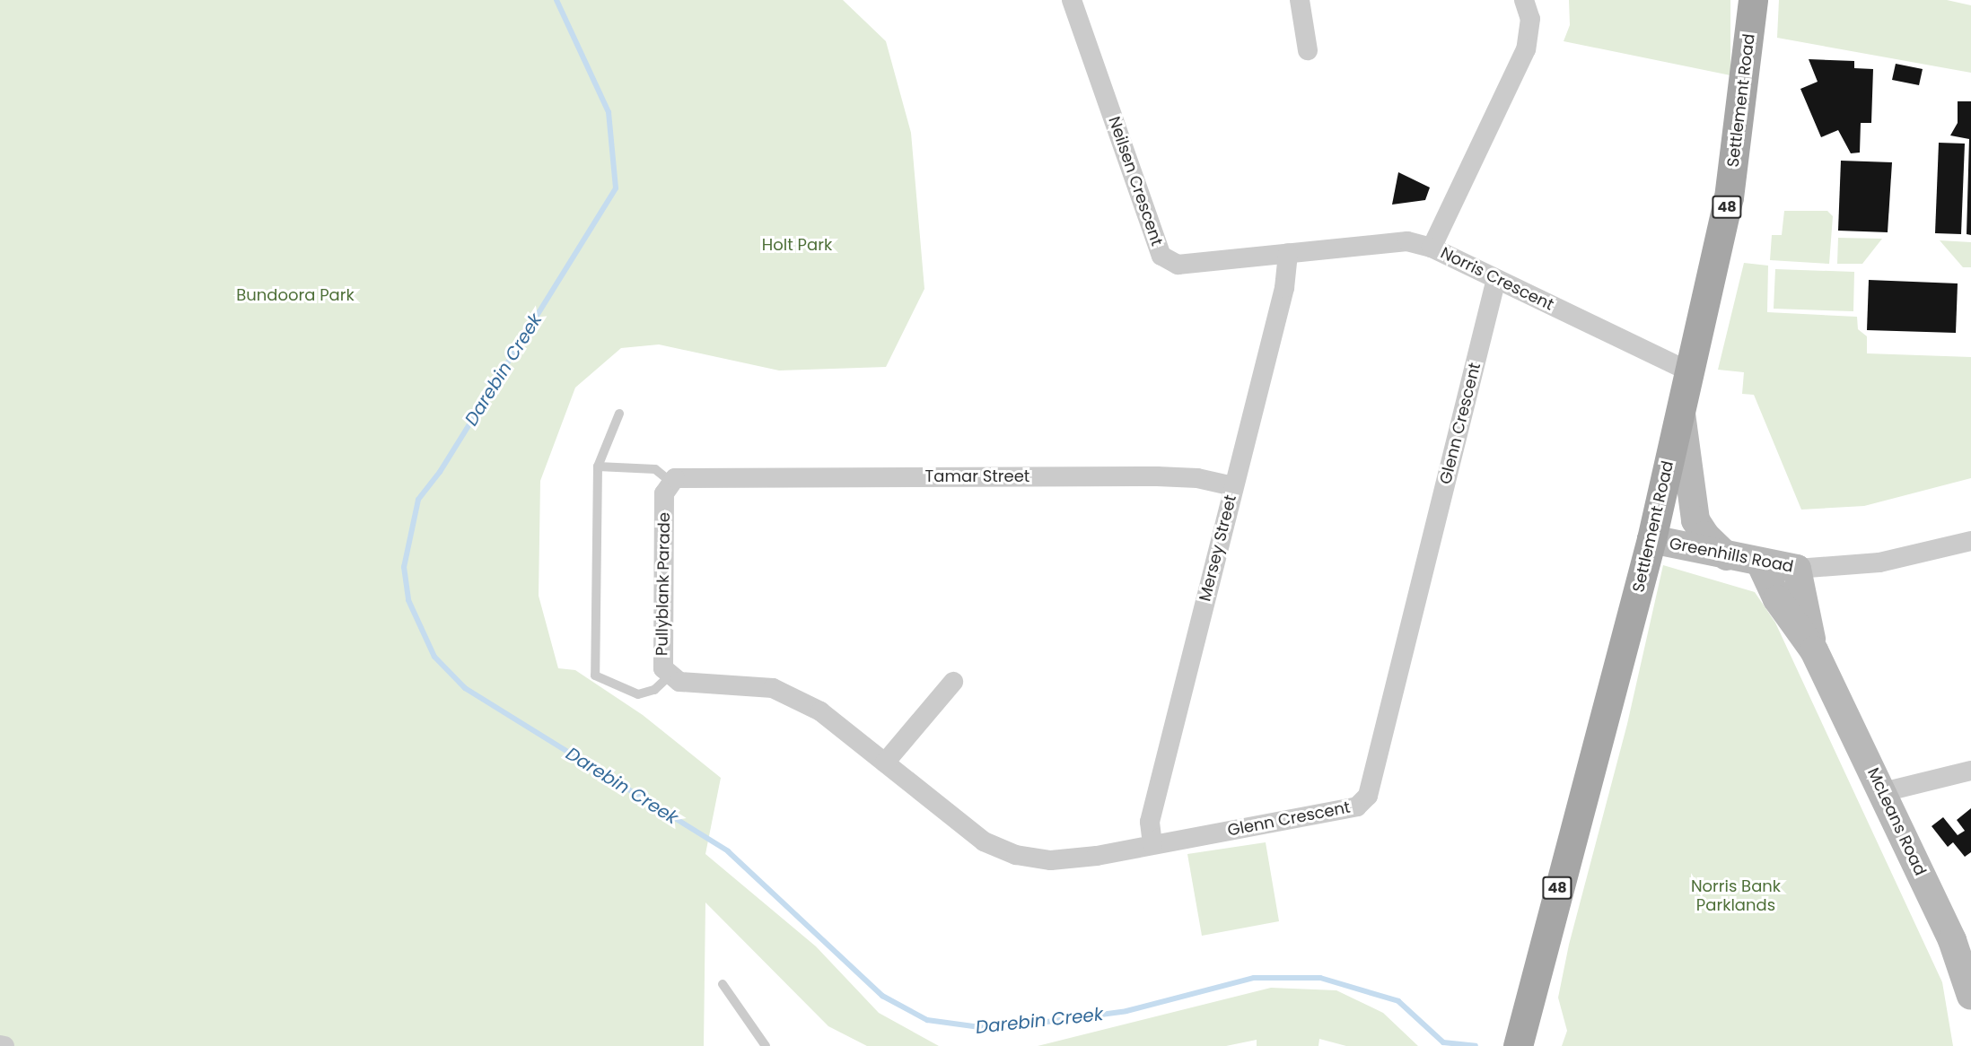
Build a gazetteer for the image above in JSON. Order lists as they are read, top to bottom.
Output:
{
  "streets": {
    "main road": ["Settlement Road", "48"],
    "street": [
      "Neilsen Crescent",
      "Norris Crescent",
      "Glenn Crescent",
      "Tamar Street",
      "Mersey Street",
      "Greenhills Road",
      "Pullyblank Parade",
      "McLeans Road"
    ]
  },
  "crossings": [
    ["Settlement Road", "Norris Crescent"],
    ["Settlement Road", "Greenhills Road"],
    ["Neilsen Crescent", "Norris Crescent"],
    ["Neilsen Crescent", "Mersey Street"],
    ["Norris Crescent", "Glenn Crescent"],
    ["Glenn Crescent", "Mersey Street"],
    ["Glenn Crescent", "Pullyblank Parade"],
    ["Tamar Street", "Mersey Street"],
    ["Tamar Street", "Pullyblank Parade"],
    ["Greenhills Road", "McLeans Road"]
  ],
  "water": ["Darebin Creek"],
  "parks": ["Holt Park", "Bundoora Park", "Norris Bank Parklands"]
}
